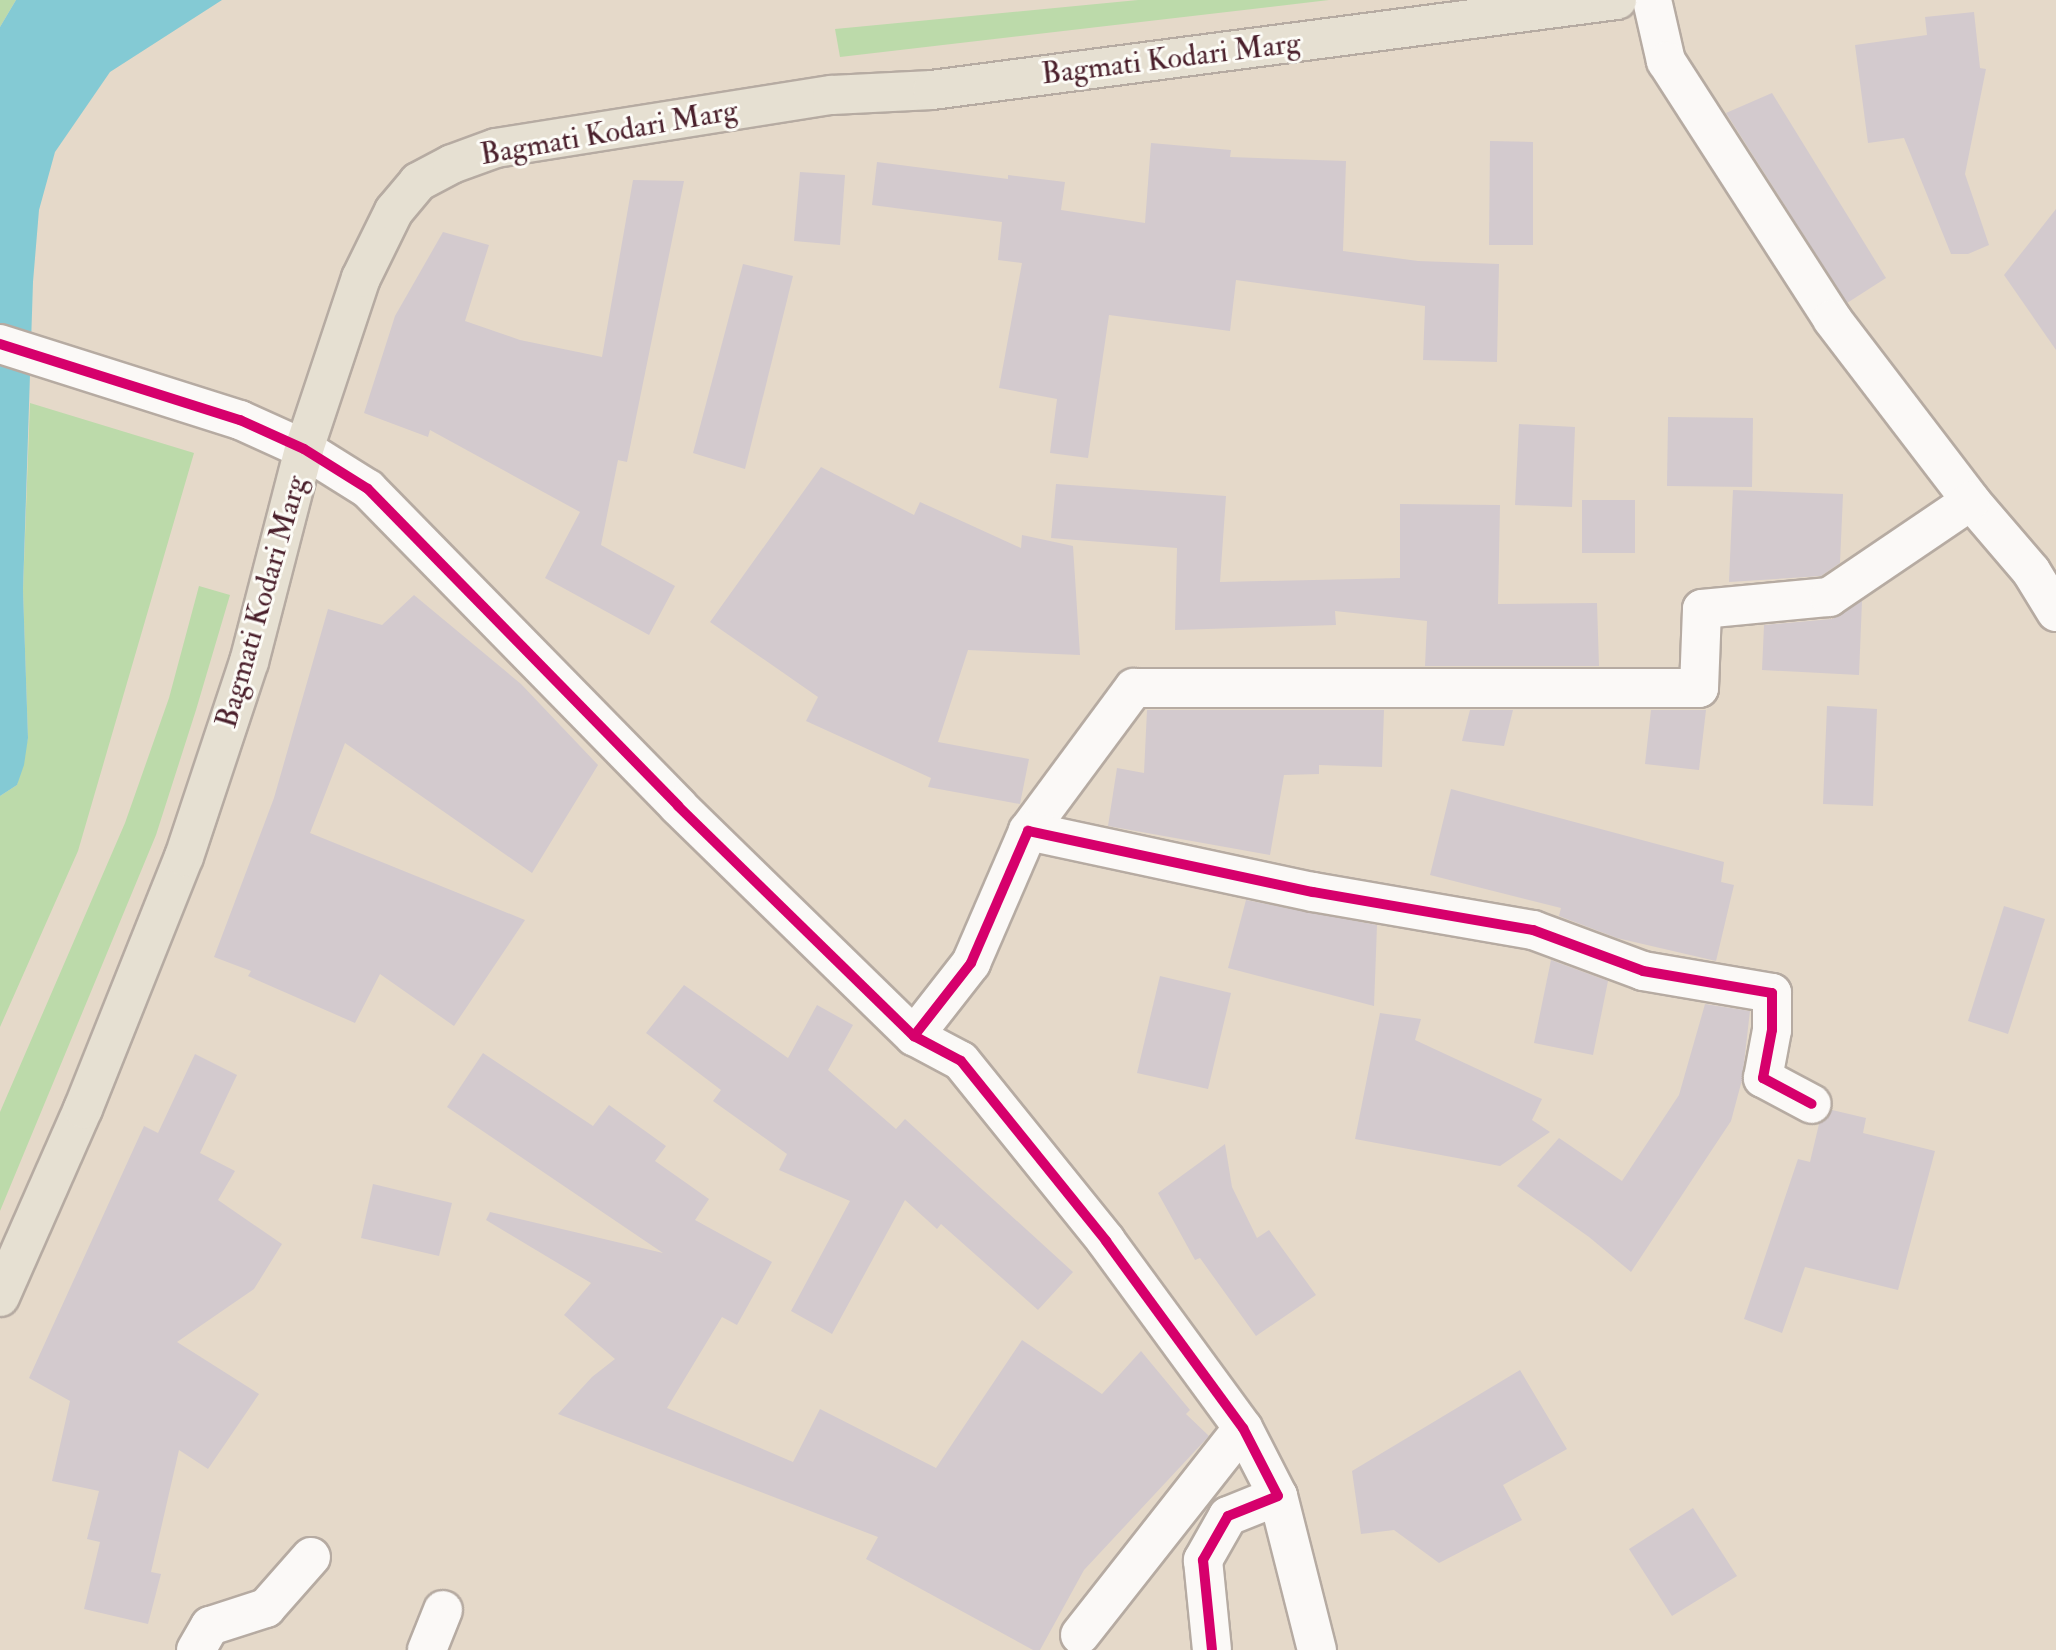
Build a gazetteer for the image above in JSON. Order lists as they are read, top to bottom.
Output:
{
  "streets": {
    "main road": ["Bagmati Kodari Marg"]
  }
}
